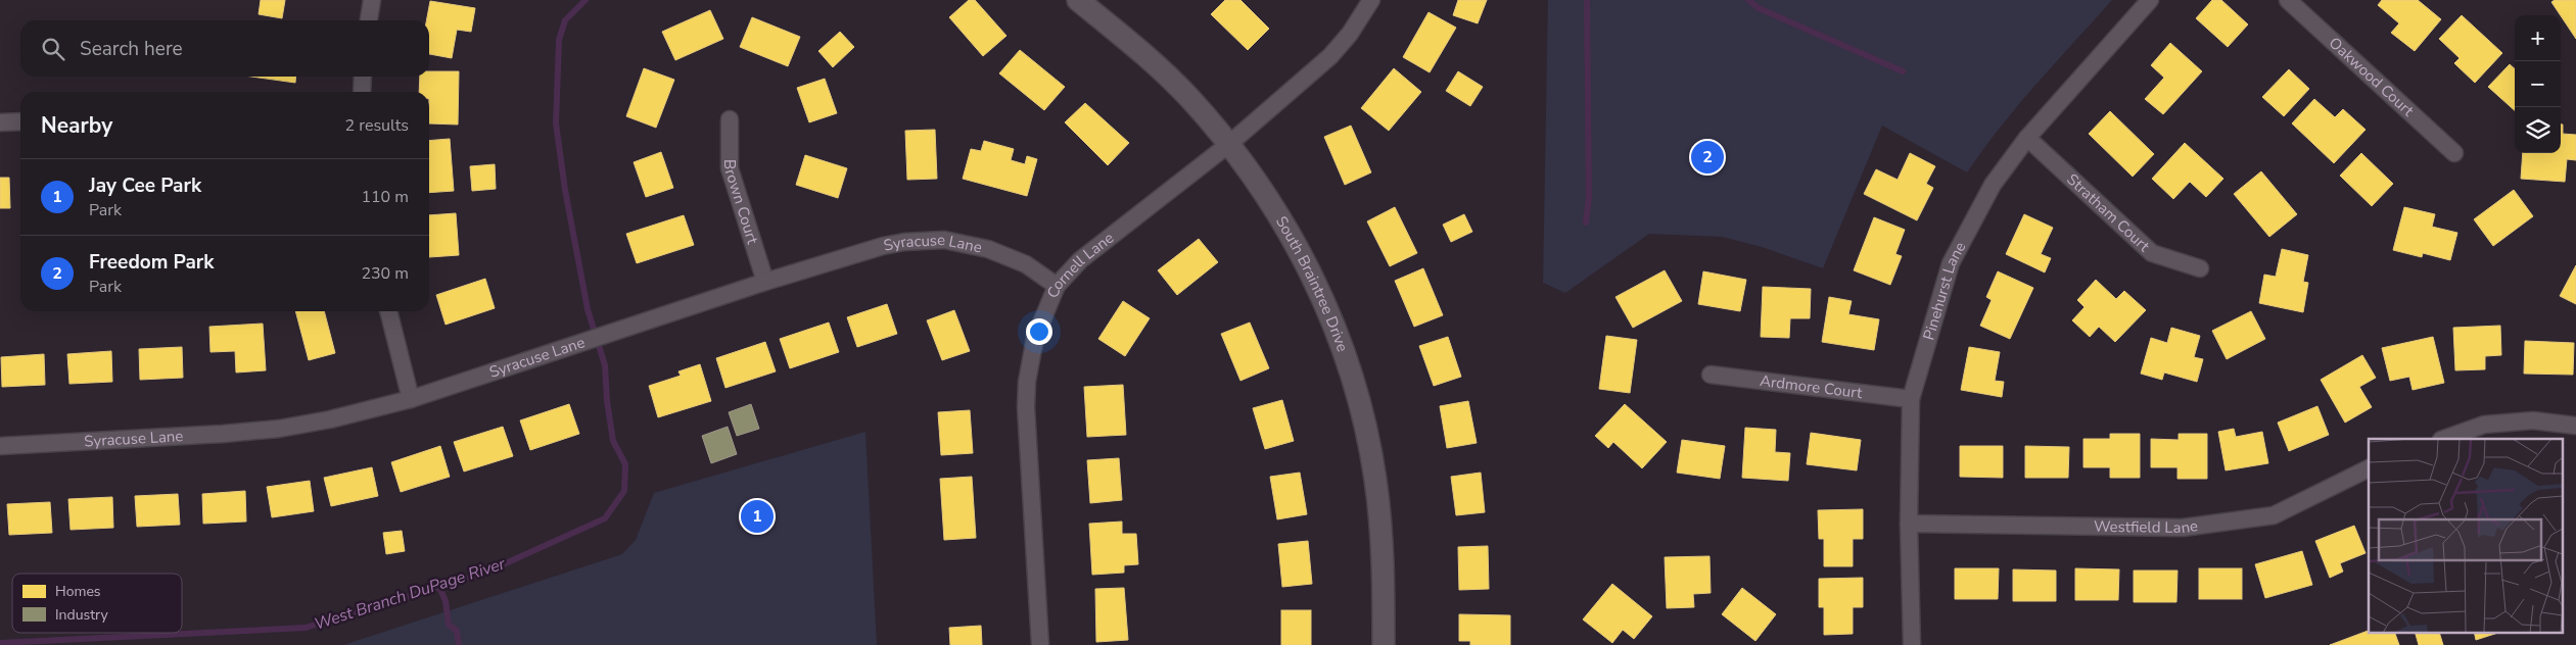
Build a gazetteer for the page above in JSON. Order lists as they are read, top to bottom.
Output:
{
  "streets": {
    "street": [
      "Oakwood Court",
      "Brown Court",
      "Stratham Court",
      "Syracuse Lane",
      "Cornell Lane",
      "South Braintree Drive",
      "Pinehurst Lane",
      "Ardmore Court",
      "Westfield Lane"
    ]
  },
  "crossings": [
    ["Brown Court", "Syracuse Lane"],
    ["Stratham Court", "Pinehurst Lane"],
    ["Syracuse Lane", "Cornell Lane"],
    ["Cornell Lane", "South Braintree Drive"],
    ["Pinehurst Lane", "Ardmore Court"],
    ["Pinehurst Lane", "Westfield Lane"]
  ],
  "water": ["West Branch DuPage River"],
  "legend": ["Homes", "Industry"],
  "page": {
    "map_buttons": ["+", "−"],
    "search": "Search here",
    "heading": ["Nearby", "2 results"],
    "pins": ["2", "1"],
    "list": [
      {
        "mark": "1",
        "name": "Jay Cee Park",
        "note": "Park",
        "value": "110 m"
      },
      {
        "mark": "2",
        "name": "Freedom Park",
        "note": "Park",
        "value": "230 m"
      }
    ]
  }
}
